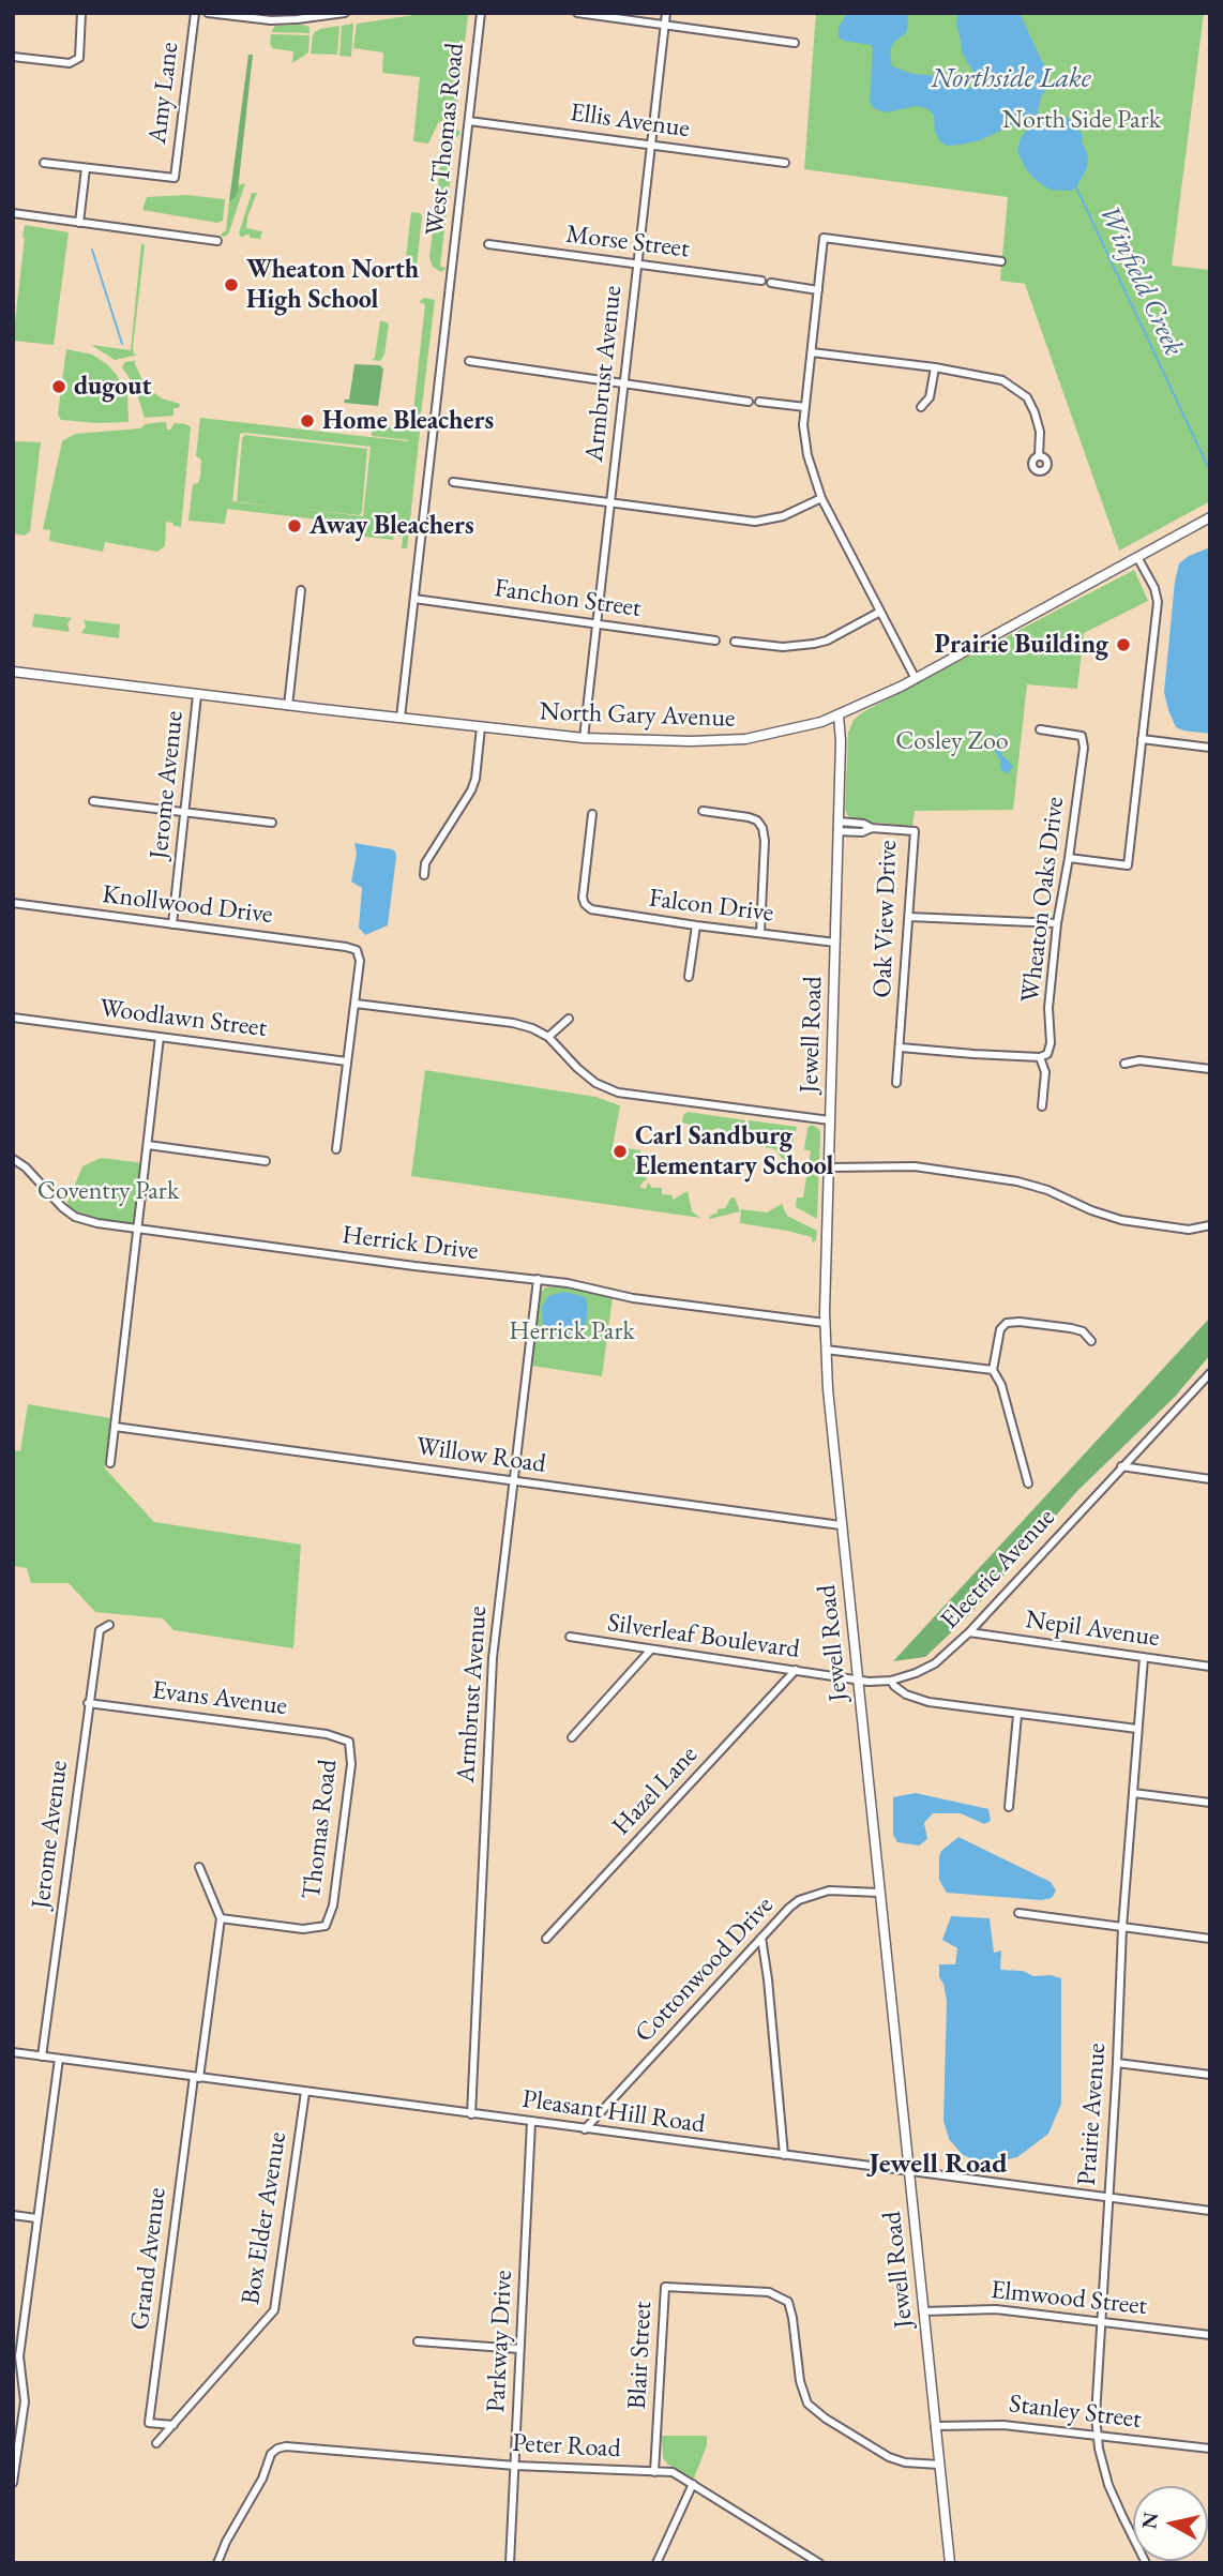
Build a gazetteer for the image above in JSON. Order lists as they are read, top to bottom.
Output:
{
  "streets": {
    "street": [
      "Amy Lane",
      "Ellis Avenue",
      "West Thomas Road",
      "Morse Street",
      "Armbrust Avenue",
      "Fanchon Street",
      "North Gary Avenue",
      "Jerome Avenue",
      "Wheaton Oaks Drive",
      "Knollwood Drive",
      "Falcon Drive",
      "Oak View Drive",
      "Woodlawn Street",
      "Jewell Road",
      "Herrick Drive",
      "Willow Road",
      "Electric Avenue",
      "Nepil Avenue",
      "Silverleaf Boulevard",
      "Evans Avenue",
      "Hazel Lane",
      "Thomas Road",
      "Cottonwood Drive",
      "Pleasant Hill Road",
      "Prairie Avenue",
      "Box Elder Avenue",
      "Grand Avenue",
      "Elmwood Street",
      "Parkway Drive",
      "Blair Street",
      "Stanley Street",
      "Peter Road"
    ]
  },
  "crossings": [
    ["Ellis Avenue", "West Thomas Road"],
    ["Ellis Avenue", "Armbrust Avenue"],
    ["West Thomas Road", "Fanchon Street"],
    ["West Thomas Road", "North Gary Avenue"],
    ["Morse Street", "Armbrust Avenue"],
    ["Armbrust Avenue", "Fanchon Street"],
    ["Armbrust Avenue", "North Gary Avenue"],
    ["Armbrust Avenue", "Herrick Drive"],
    ["Armbrust Avenue", "Willow Road"],
    ["Armbrust Avenue", "Pleasant Hill Road"],
    ["North Gary Avenue", "Jerome Avenue"],
    ["North Gary Avenue", "Jewell Road"],
    ["Jerome Avenue", "Knollwood Drive"],
    ["Jerome Avenue", "Evans Avenue"],
    ["Jerome Avenue", "Pleasant Hill Road"],
    ["Falcon Drive", "Jewell Road"],
    ["Oak View Drive", "Jewell Road"],
    ["Jewell Road", "Herrick Drive"],
    ["Jewell Road", "Willow Road"],
    ["Jewell Road", "Silverleaf Boulevard"],
    ["Jewell Road", "Cottonwood Drive"],
    ["Jewell Road", "Pleasant Hill Road"],
    ["Jewell Road", "Elmwood Street"],
    ["Jewell Road", "Blair Street"],
    ["Jewell Road", "Stanley Street"],
    ["Electric Avenue", "Nepil Avenue"],
    ["Electric Avenue", "Silverleaf Boulevard"],
    ["Nepil Avenue", "Prairie Avenue"],
    ["Silverleaf Boulevard", "Hazel Lane"],
    ["Evans Avenue", "Thomas Road"],
    ["Thomas Road", "Grand Avenue"],
    ["Cottonwood Drive", "Pleasant Hill Road"],
    ["Pleasant Hill Road", "Prairie Avenue"],
    ["Pleasant Hill Road", "Box Elder Avenue"],
    ["Pleasant Hill Road", "Grand Avenue"],
    ["Pleasant Hill Road", "Parkway Drive"],
    ["Prairie Avenue", "Elmwood Street"],
    ["Prairie Avenue", "Stanley Street"],
    ["Box Elder Avenue", "Grand Avenue"],
    ["Parkway Drive", "Peter Road"],
    ["Blair Street", "Peter Road"]
  ],
  "districts": ["Jewell Road"],
  "water": ["Northside Lake", "Winfield Creek"],
  "parks": [
    "North Side Park",
    "Cosley Zoo",
    "Coventry Park",
    "Herrick Park"
  ],
  "places": [
    "Wheaton North High School",
    "dugout",
    "Home Bleachers",
    "Away Bleachers",
    "Prairie Building",
    "Carl Sandburg Elementary School"
  ],
  "north": "left"
}
